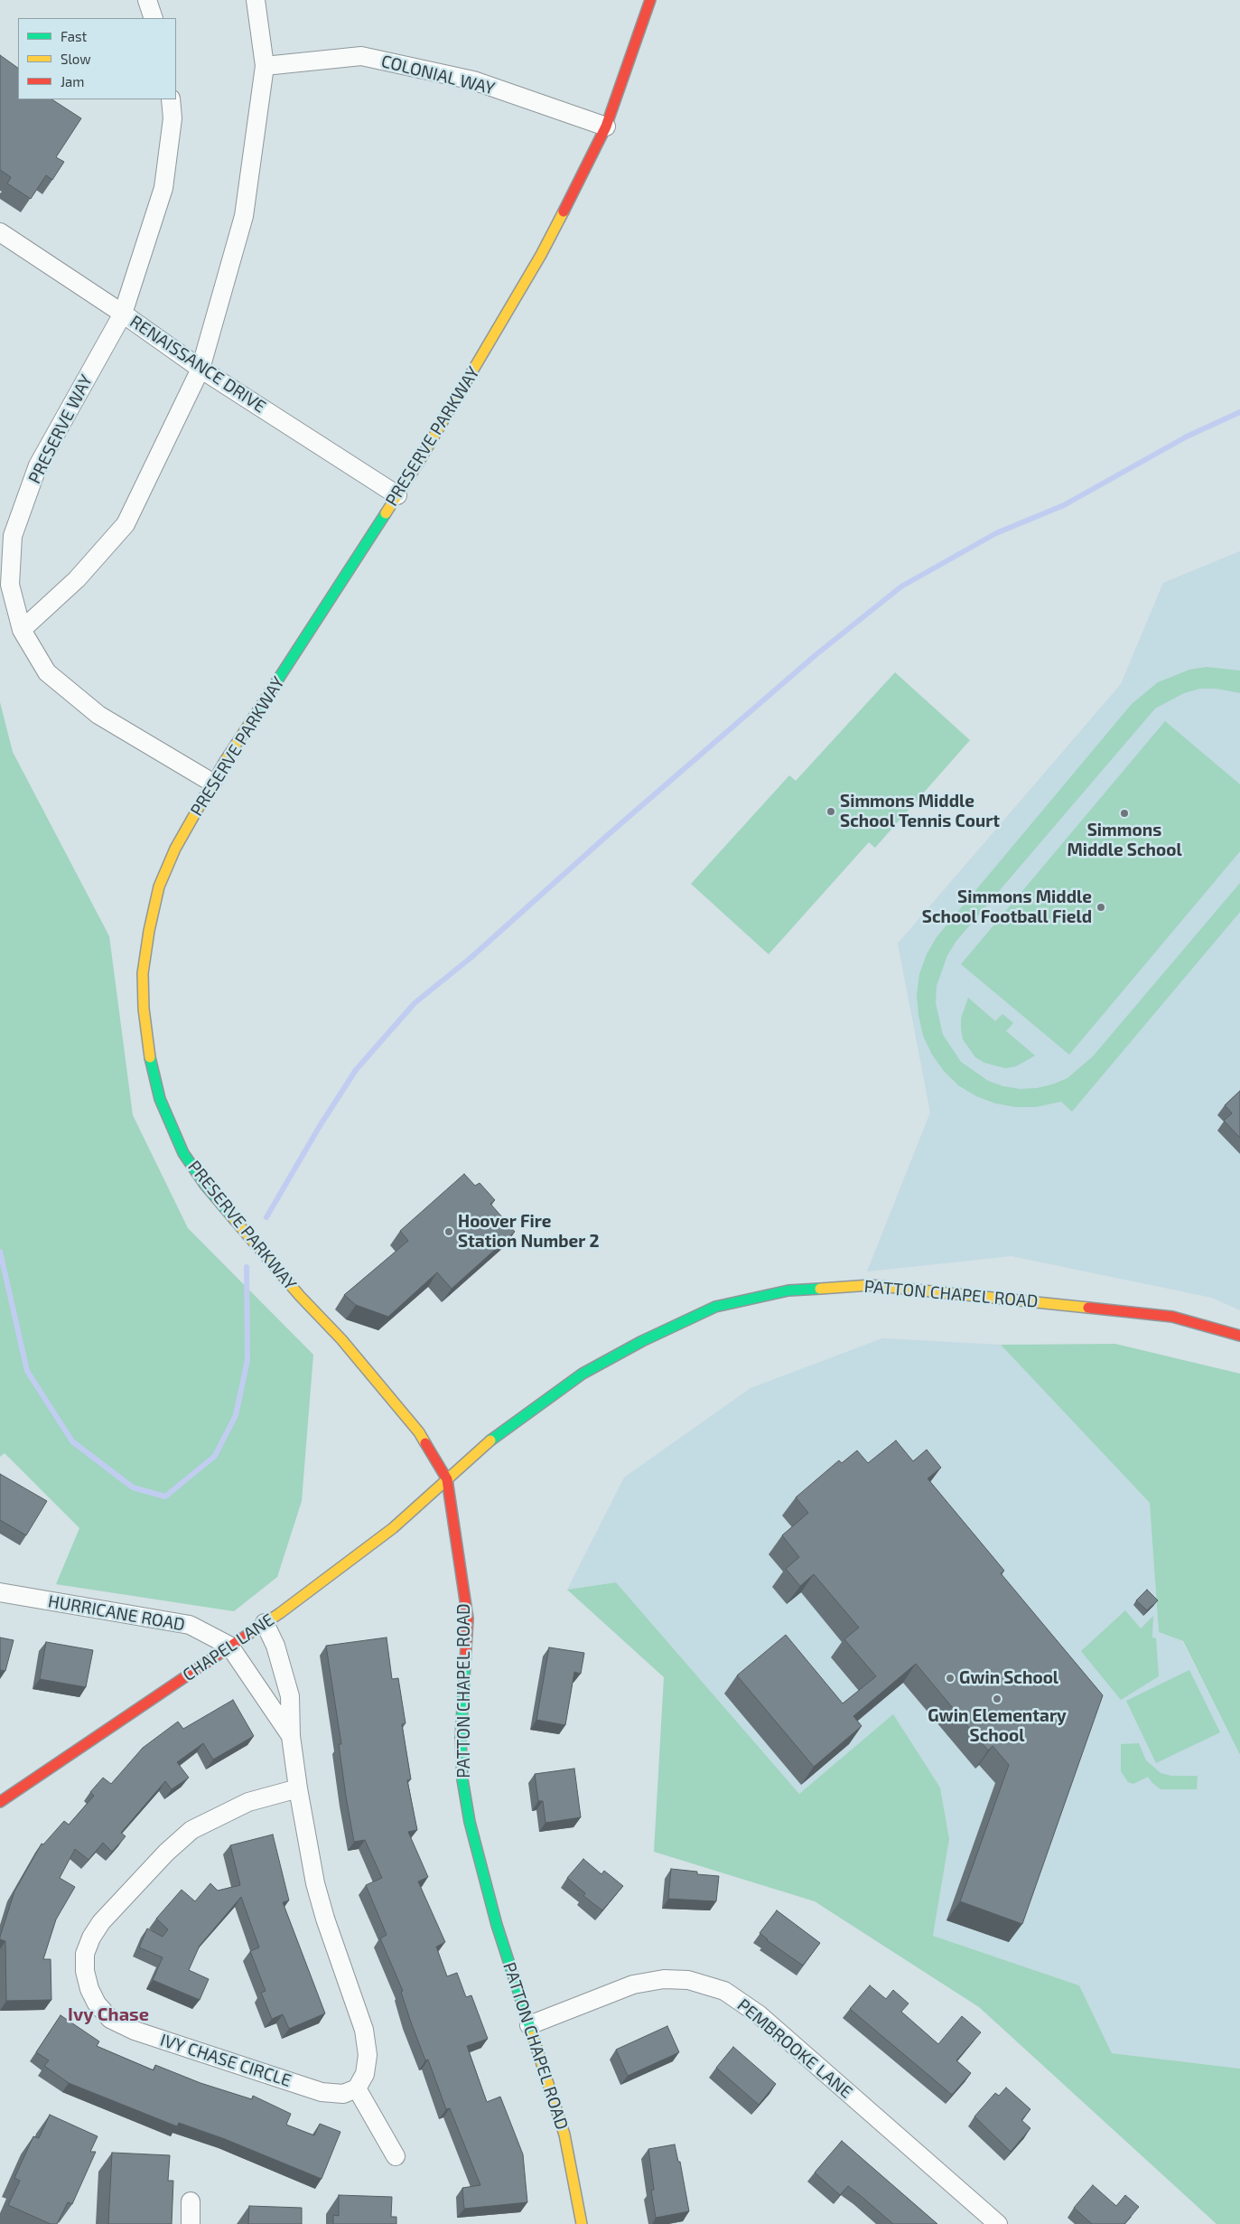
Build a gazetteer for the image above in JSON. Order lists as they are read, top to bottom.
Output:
{
  "streets": {
    "street": [
      "COLONIAL WAY",
      "RENAISSANCE DRIVE",
      "PRESERVE WAY",
      "PRESERVE PARKWAY",
      "PATTON CHAPEL ROAD",
      "HURRICANE ROAD",
      "CHAPEL LANE",
      "PEMBROOKE LANE",
      "IVY CHASE CIRCLE"
    ]
  },
  "crossings": [
    ["COLONIAL WAY", "PRESERVE PARKWAY"],
    ["RENAISSANCE DRIVE", "PRESERVE WAY"],
    ["RENAISSANCE DRIVE", "PRESERVE PARKWAY"],
    ["PRESERVE WAY", "PRESERVE PARKWAY"],
    ["PRESERVE PARKWAY", "PATTON CHAPEL ROAD"],
    ["PRESERVE PARKWAY", "CHAPEL LANE"],
    ["PATTON CHAPEL ROAD", "CHAPEL LANE"],
    ["PATTON CHAPEL ROAD", "PEMBROOKE LANE"],
    ["HURRICANE ROAD", "CHAPEL LANE"]
  ],
  "districts": ["Ivy Chase"],
  "places": [
    "Simmons Middle School Tennis Court",
    "Simmons Middle School",
    "Simmons Middle School Football Field",
    "Hoover Fire Station Number 2",
    "Gwin School",
    "Gwin Elementary School"
  ],
  "legend": ["Fast", "Slow", "Jam"]
}
